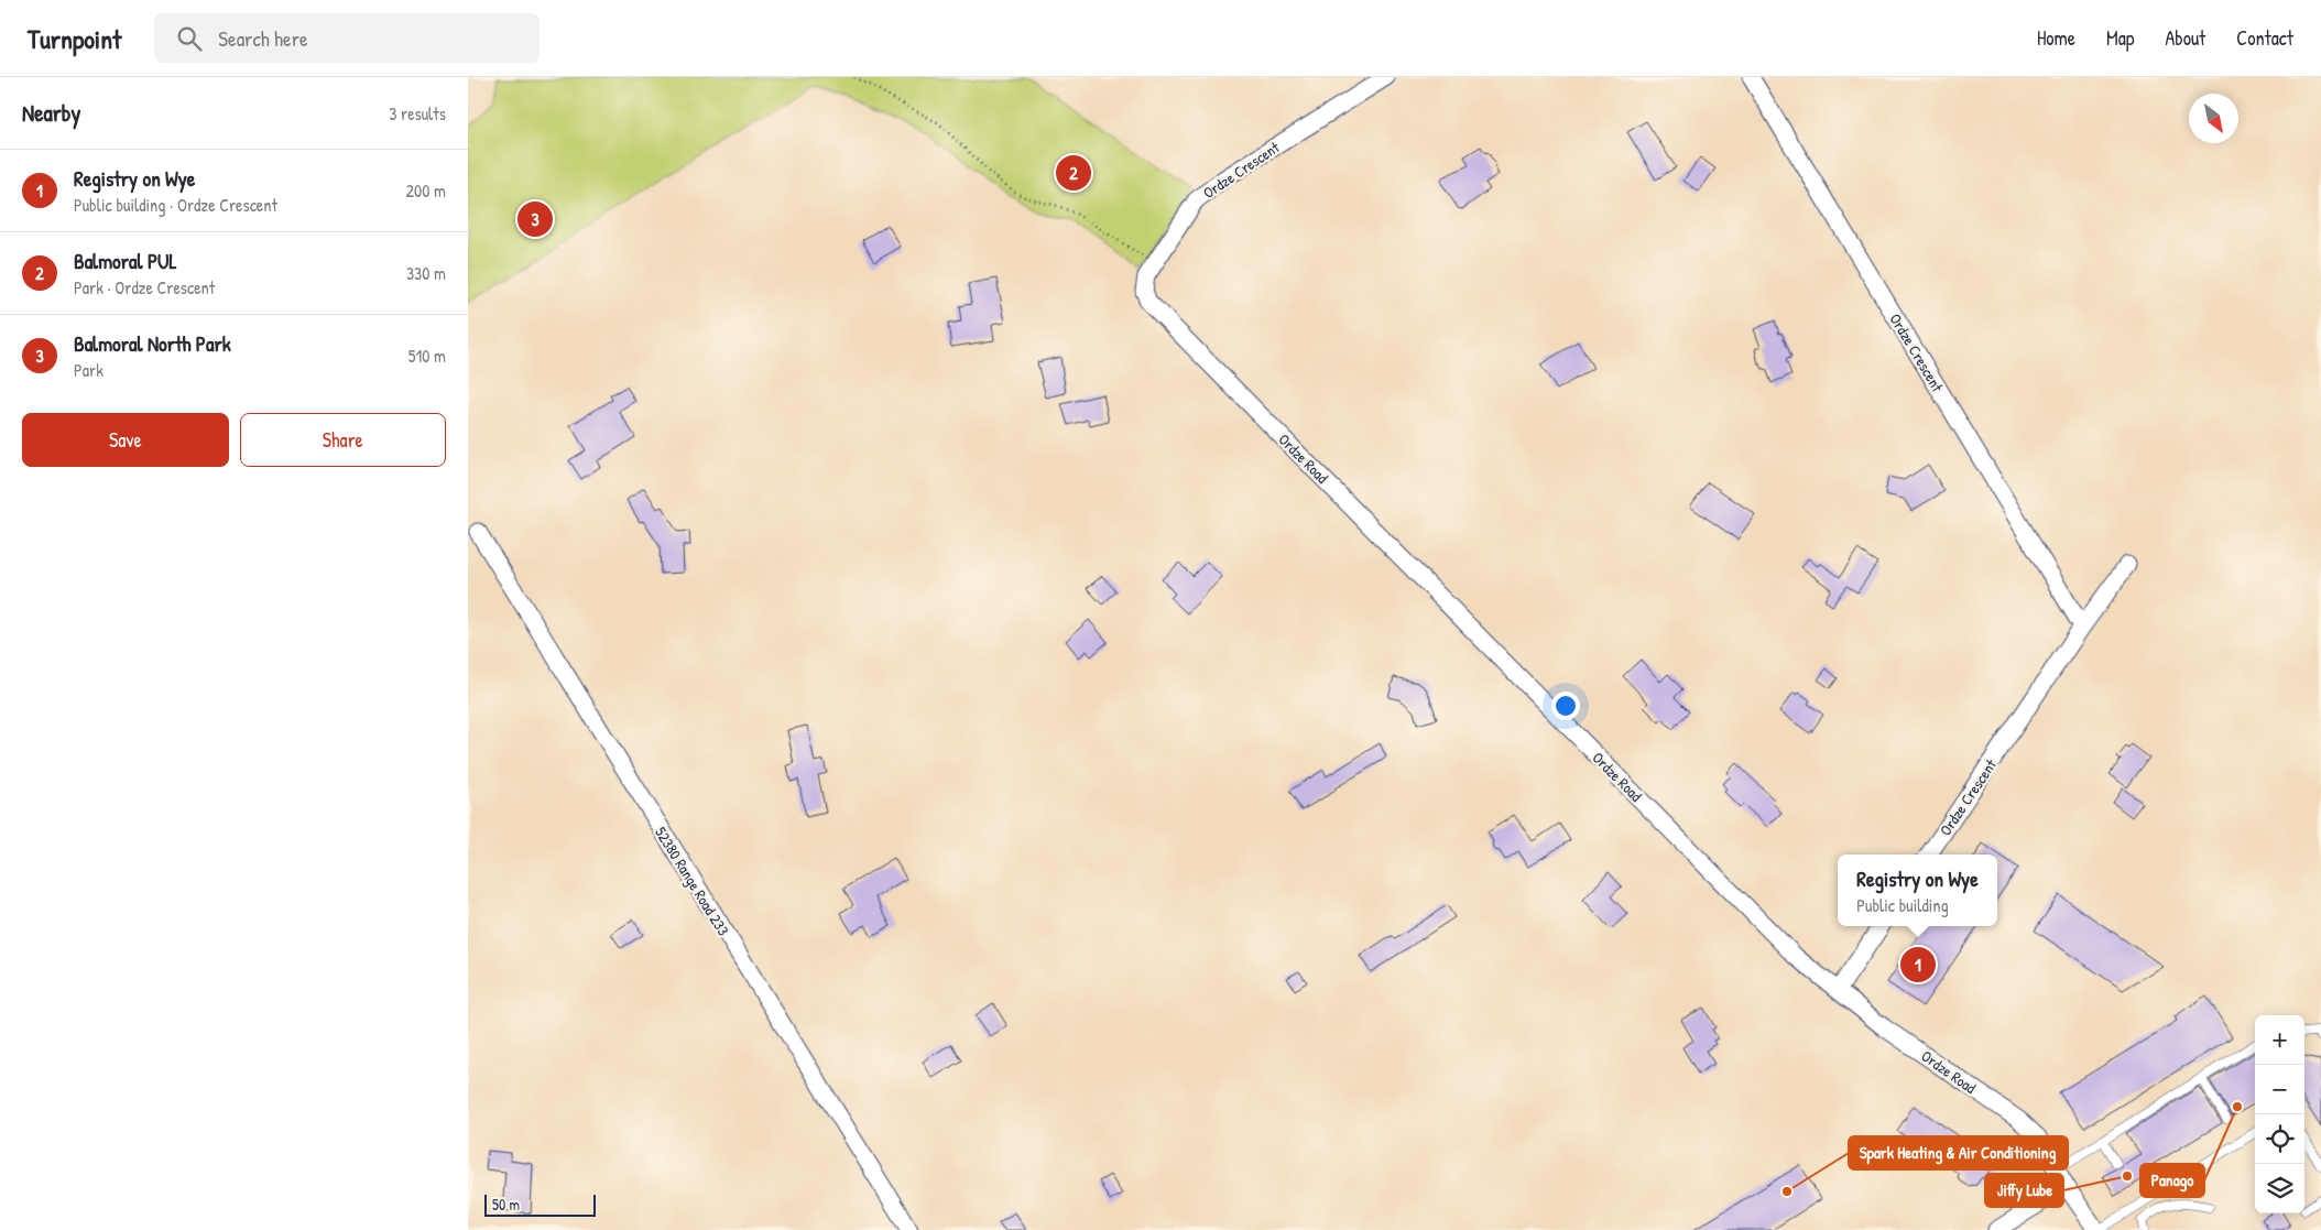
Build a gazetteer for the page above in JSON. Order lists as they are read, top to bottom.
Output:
{
  "streets": {
    "street": ["Ordze Crescent", "Ordze Road", "52380 Range Road 233"]
  },
  "crossings": [
    ["Ordze Crescent", "Ordze Road"]
  ],
  "places": ["Panago", "Jiffy Lube", "Spark Heating & Air Conditioning"],
  "scale_bar": "50 m",
  "north": "bottom right",
  "page": {
    "header": "Turnpoint",
    "search": "Search here",
    "nav": [
      "Home",
      "Map",
      "About",
      "Contact"
    ],
    "heading": ["Nearby", "3 results"],
    "list": [
      {
        "mark": "1",
        "name": "Registry on Wye",
        "note": "Public building · Ordze Crescent",
        "value": "200 m"
      },
      {
        "mark": "2",
        "name": "Balmoral PUL",
        "note": "Park · Ordze Crescent",
        "value": "330 m"
      },
      {
        "mark": "3",
        "name": "Balmoral North Park",
        "note": "Park",
        "value": "510 m"
      }
    ],
    "pins": ["2", "3", "1"],
    "buttons": ["Save", "Share"],
    "popup": ["Registry on Wye", "Public building"],
    "map_buttons": ["+", "−"],
    "scale": "50 m"
  }
}
